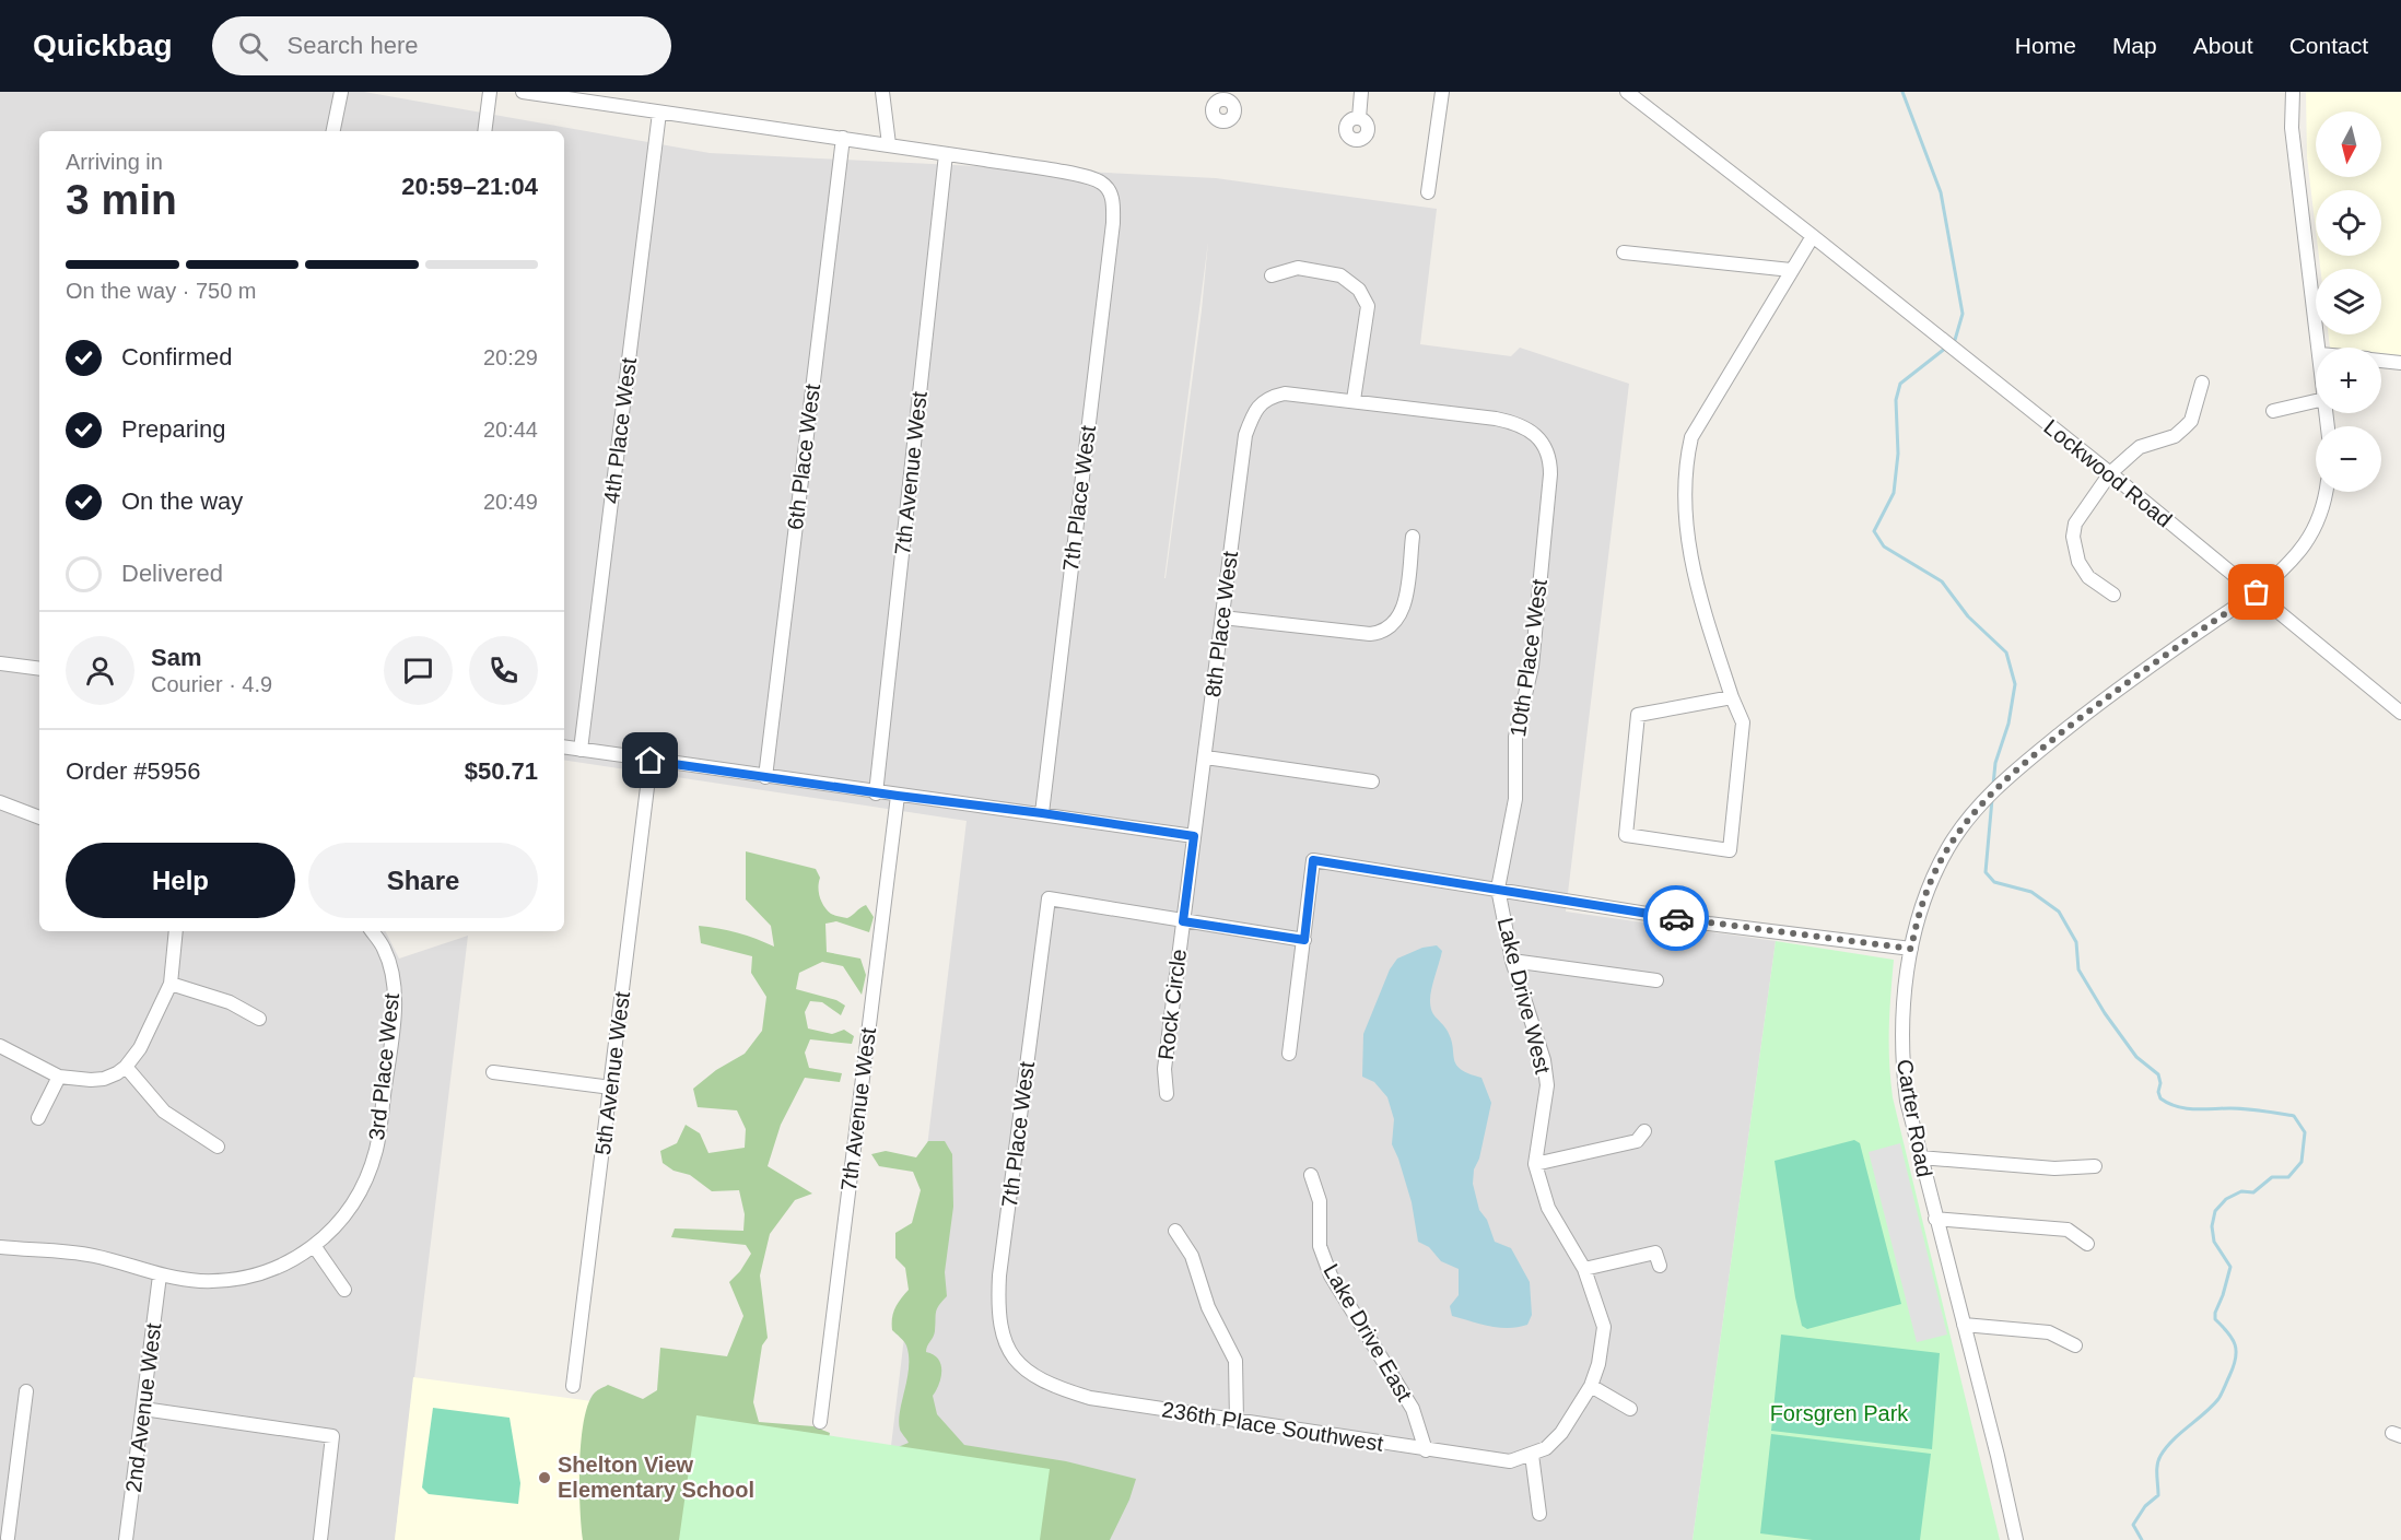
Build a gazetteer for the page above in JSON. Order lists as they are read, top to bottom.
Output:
{
  "streets": {
    "street": [
      "4th Place West",
      "6th Place West",
      "7th Avenue West",
      "Lockwood Road",
      "7th Place West",
      "8th Place West",
      "10th Place West",
      "Lake Drive West",
      "Rock Circle",
      "3rd Place West",
      "5th Avenue West",
      "Carter Road",
      "Lake Drive East",
      "2nd Avenue West",
      "236th Place Southwest"
    ]
  },
  "crossings": [
    ["7th Avenue West", "7th Place West"],
    ["Lockwood Road", "Carter Road"],
    ["7th Place West", "Rock Circle"],
    ["7th Place West", "236th Place Southwest"],
    ["8th Place West", "10th Place West"],
    ["8th Place West", "Rock Circle"],
    ["10th Place West", "Lake Drive West"],
    ["Lake Drive West", "236th Place Southwest"],
    ["Lake Drive East", "236th Place Southwest"]
  ],
  "parks": ["Forsgren Park"],
  "places": ["Shelton View Elementary School"],
  "north": "bottom",
  "page": {
    "header": "Quickbag",
    "search": "Search here",
    "nav": [
      "Home",
      "Map",
      "About",
      "Contact"
    ],
    "map_buttons": ["+", "−"],
    "heading": ["3 min", "Arriving in", "20:59–21:04"],
    "panel": [
      "Sam",
      "Courier · 4.9",
      "Order #5956",
      "$50.71"
    ],
    "bar": "On the way · 750 m",
    "list": [
      ["Confirmed", "20:29"],
      ["Preparing", "20:44"],
      ["On the way", "20:49"],
      "Delivered"
    ],
    "buttons": ["Help", "Share"]
  }
}
